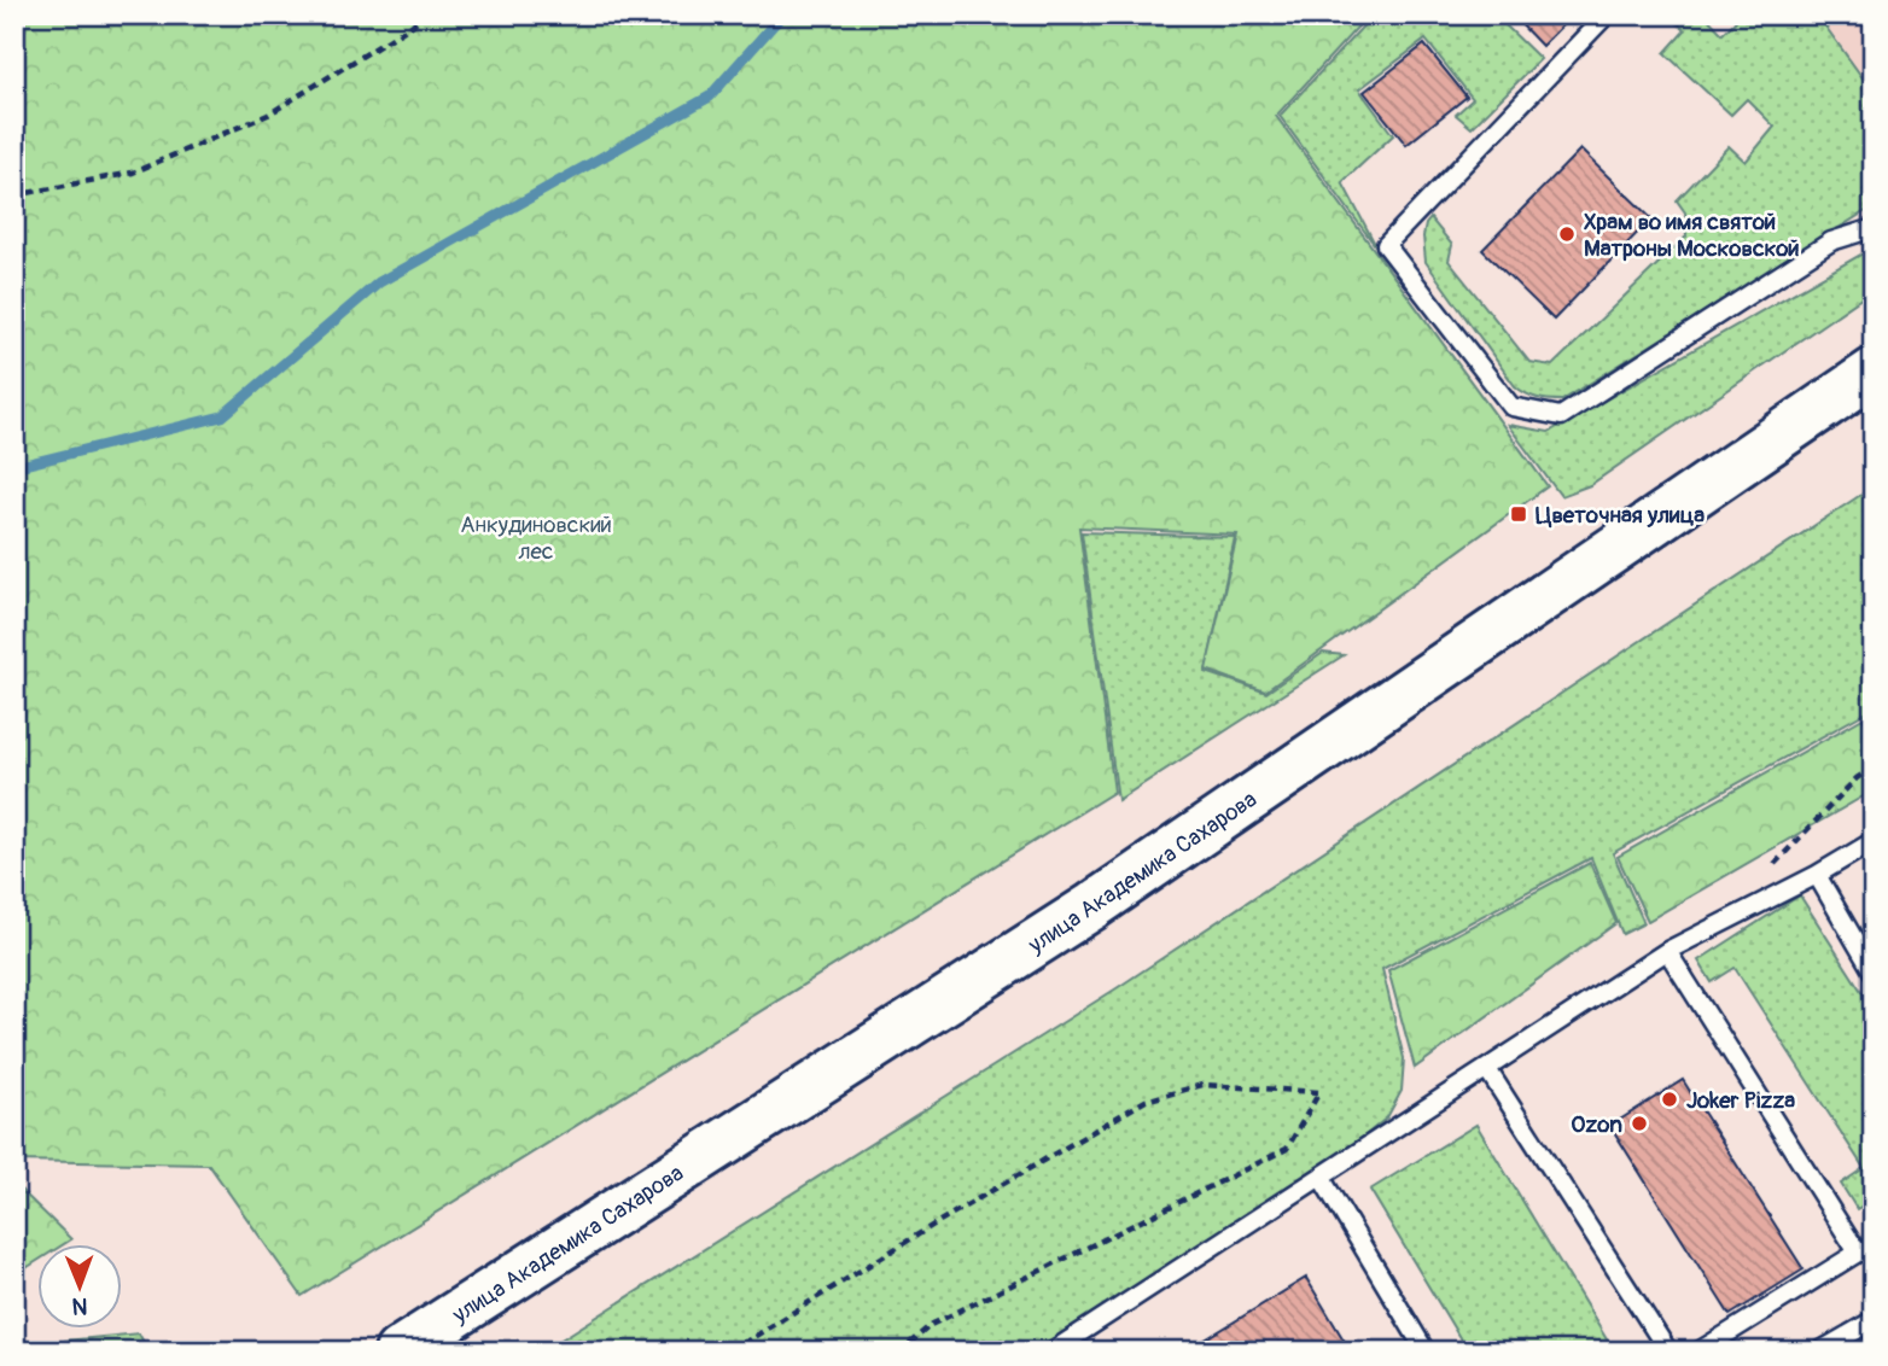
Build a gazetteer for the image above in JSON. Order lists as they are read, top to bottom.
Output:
{
  "streets": {
    "main road": ["улица Академика Сахарова"]
  },
  "parks": ["Анкудиновский лес"],
  "places": {
    "other": ["Храм во имя святой Матроны Московской", "Joker Pizza", "Ozon"],
    "transit": ["Цветочная улица"]
  },
  "north": "bottom"
}
